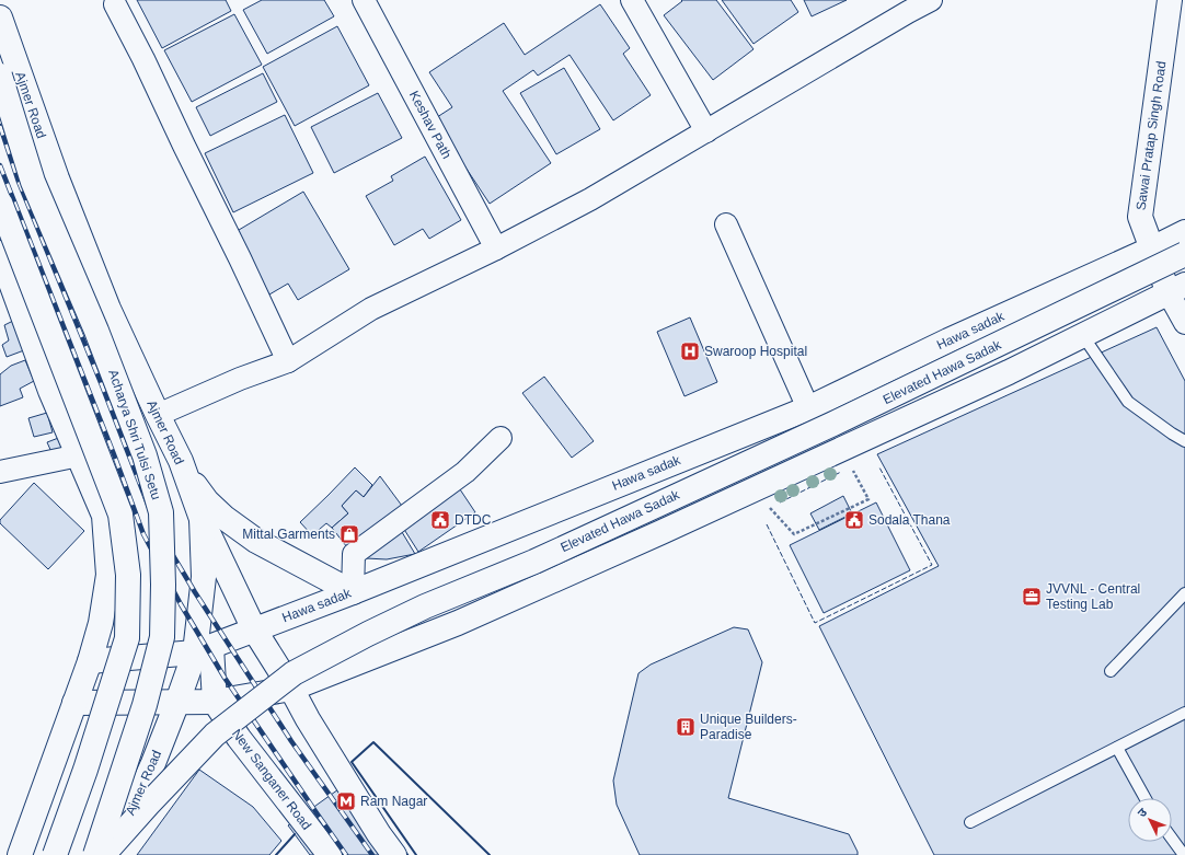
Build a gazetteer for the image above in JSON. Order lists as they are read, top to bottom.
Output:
{
  "streets": {
    "main road": [
      "Ajmer Road",
      "Sawai Pratap Singh Road",
      "Hawa sadak",
      "Elevated Hawa Sadak",
      "Acharya Shri Tulsi Setu",
      "New Sanganer Road"
    ],
    "street": ["Keshav Path"]
  },
  "crossings": [
    ["Ajmer Road", "Hawa sadak"],
    ["Ajmer Road", "New Sanganer Road"],
    ["Sawai Pratap Singh Road", "Hawa sadak"],
    ["Hawa sadak", "New Sanganer Road"]
  ],
  "places": {
    "hospital": ["Swaroop Hospital"],
    "public building": ["DTDC", "Sodala Thana"],
    "shop": ["Mittal Garments"],
    "office": ["JVVNL - Central Testing Lab"],
    "building": ["Unique Builders- Paradise"],
    "metro station": ["Ram Nagar"]
  },
  "north": "top left"
}
